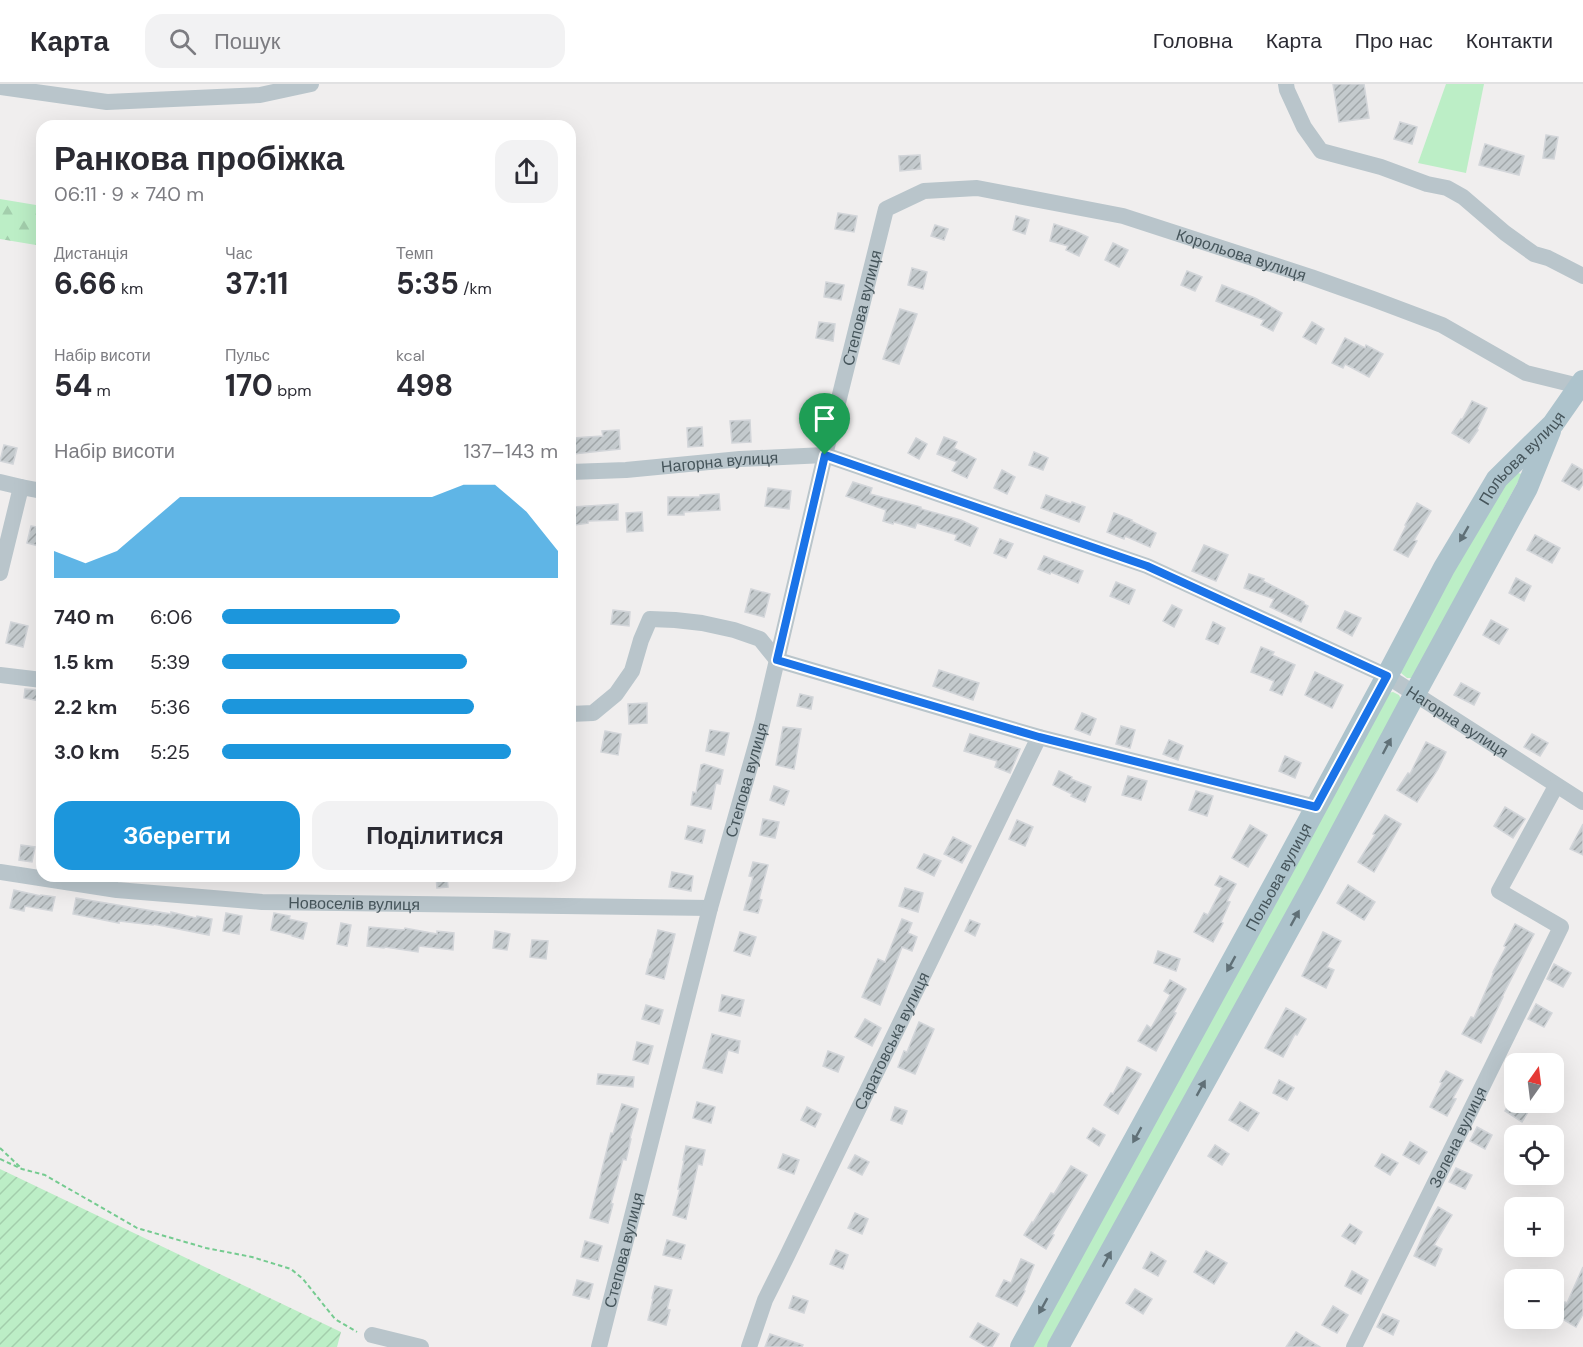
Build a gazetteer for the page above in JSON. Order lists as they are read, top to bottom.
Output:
{
  "streets": {
    "main road": ["Польова вулиця"],
    "street": [
      "Корольова вулиця",
      "Степова вулиця",
      "Нагорна вулиця",
      "Новоселів вулиця",
      "Саратовська вулиця",
      "Зелена вулиця"
    ]
  },
  "crossings": [
    ["Корольова вулиця", "Степова вулиця"],
    ["Степова вулиця", "Нагорна вулиця"],
    ["Степова вулиця", "Новоселів вулиця"],
    ["Нагорна вулиця", "Польова вулиця"],
    ["Нагорна вулиця", "Зелена вулиця"]
  ],
  "north": "top",
  "page": {
    "header": "Карта",
    "search": "Пошук",
    "nav": [
      "Головна",
      "Карта",
      "Про нас",
      "Контакти"
    ],
    "heading": ["Ранкова пробіжка", "06:11 · 9 × 740 m"],
    "stats": [
      ["Дистанція", "6.66 km"],
      ["Час", "37:11"],
      ["Темп", "5:35 /km"],
      ["Набір висоти", "54 m"],
      ["Пульс", "170 bpm"],
      ["kcal", "498"]
    ],
    "chart": ["Набір висоти", "137–143 m"],
    "list": [
      {
        "name": "740 m",
        "note": "6:06"
      },
      {
        "name": "1.5 km",
        "note": "5:39"
      },
      {
        "name": "2.2 km",
        "note": "5:36"
      },
      {
        "name": "3.0 km",
        "note": "5:25"
      }
    ],
    "buttons": ["Зберегти", "Поділитися"],
    "map_buttons": ["+", "−"]
  }
}
